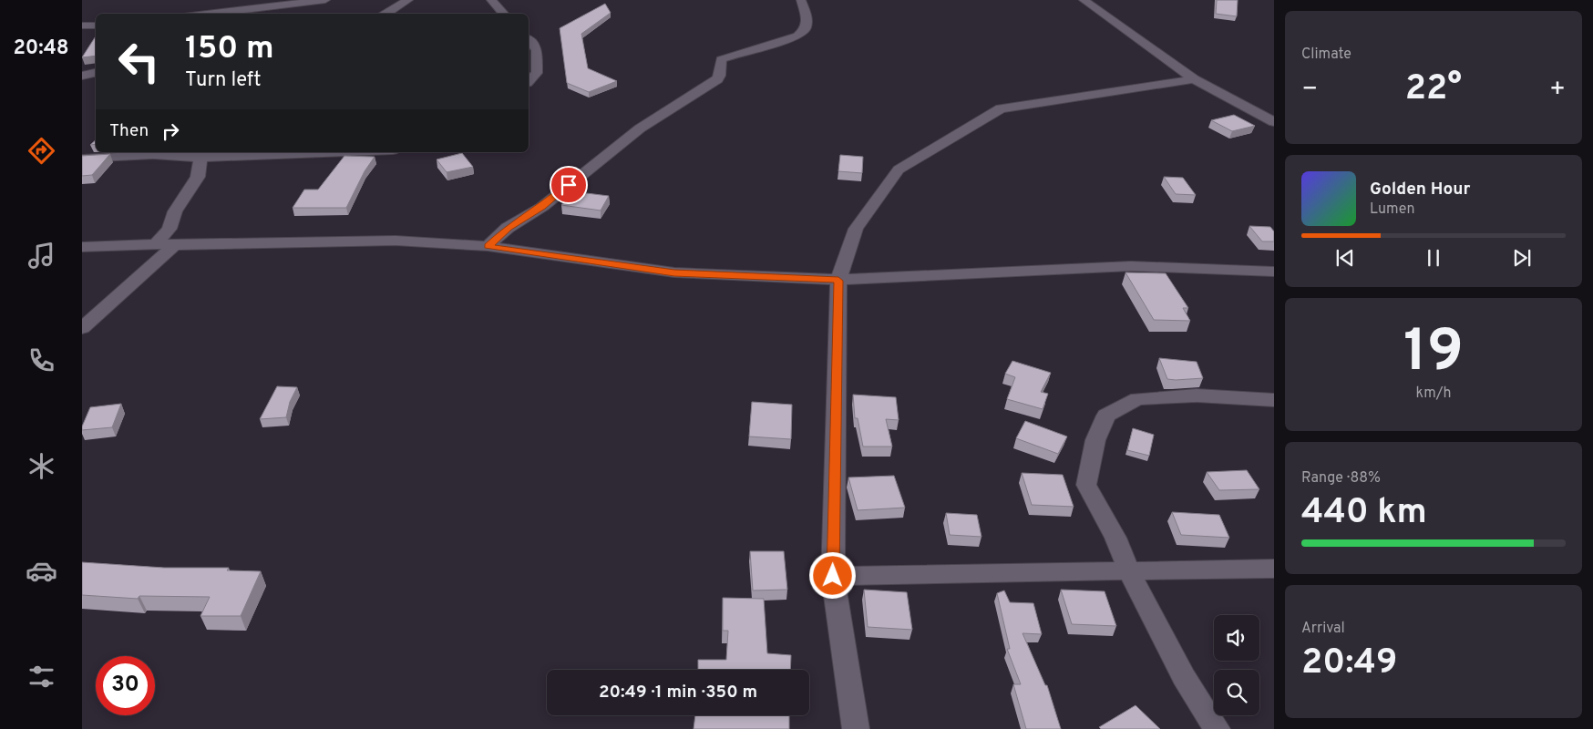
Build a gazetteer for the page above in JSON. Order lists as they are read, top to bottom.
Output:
{
  "page": {
    "tabs": "20:48",
    "tile": [
      "Climate",
      ["19", "km/h"],
      ["Range · 88%", "440 km"],
      ["Arrival", "20:49"]
    ],
    "turn": ["150 m", "Turn left"],
    "heat": ["−", "22°", "+"],
    "then": "Then",
    "song": ["Golden Hour", "Lumen"],
    "limit": "30",
    "trip": "20:49 · 1 min · 350 m"
  }
}
